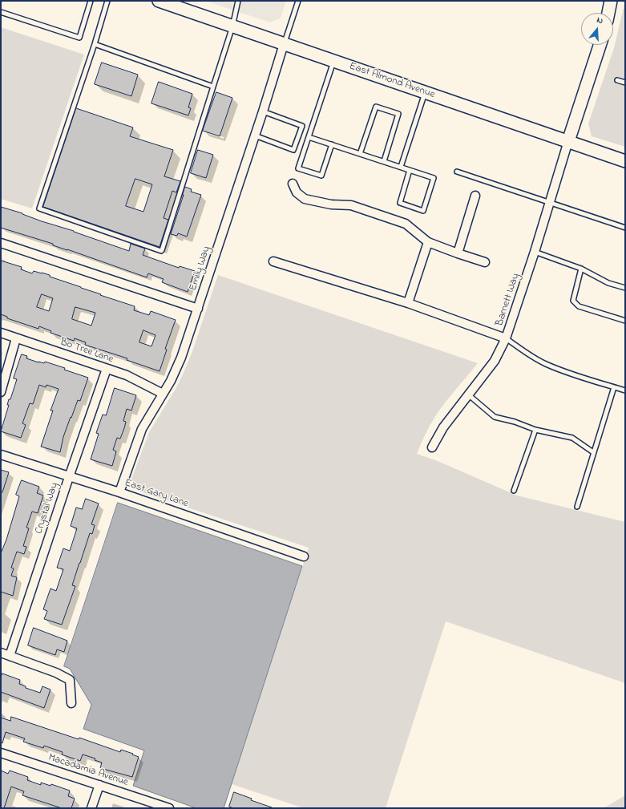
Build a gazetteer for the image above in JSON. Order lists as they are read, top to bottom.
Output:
{
  "streets": {
    "main road": ["East Almond Avenue"],
    "street": [
      "Emily Way",
      "Barnett Way",
      "Bo Tree Lane",
      "East Gary Lane",
      "Crystal Way",
      "Macadamia Avenue"
    ]
  },
  "crossings": [
    ["East Almond Avenue", "Emily Way"],
    ["East Almond Avenue", "Barnett Way"],
    ["Emily Way", "Bo Tree Lane"],
    ["Emily Way", "East Gary Lane"],
    ["Bo Tree Lane", "Crystal Way"],
    ["East Gary Lane", "Crystal Way"]
  ],
  "north": "top"
}
